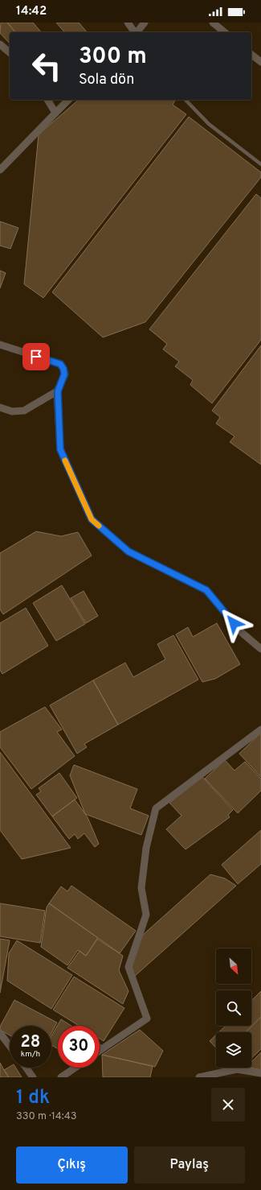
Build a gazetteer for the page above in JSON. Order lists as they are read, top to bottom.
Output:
{
  "north": "bottom right",
  "page": {
    "status": "14:42",
    "turn": ["300 m", "Sola dön"],
    "speed": "28 km/h",
    "limit": "30",
    "heading": ["1 dk", "330 m · 14:43"],
    "buttons": ["Çıkış", "Paylaş"]
  }
}
